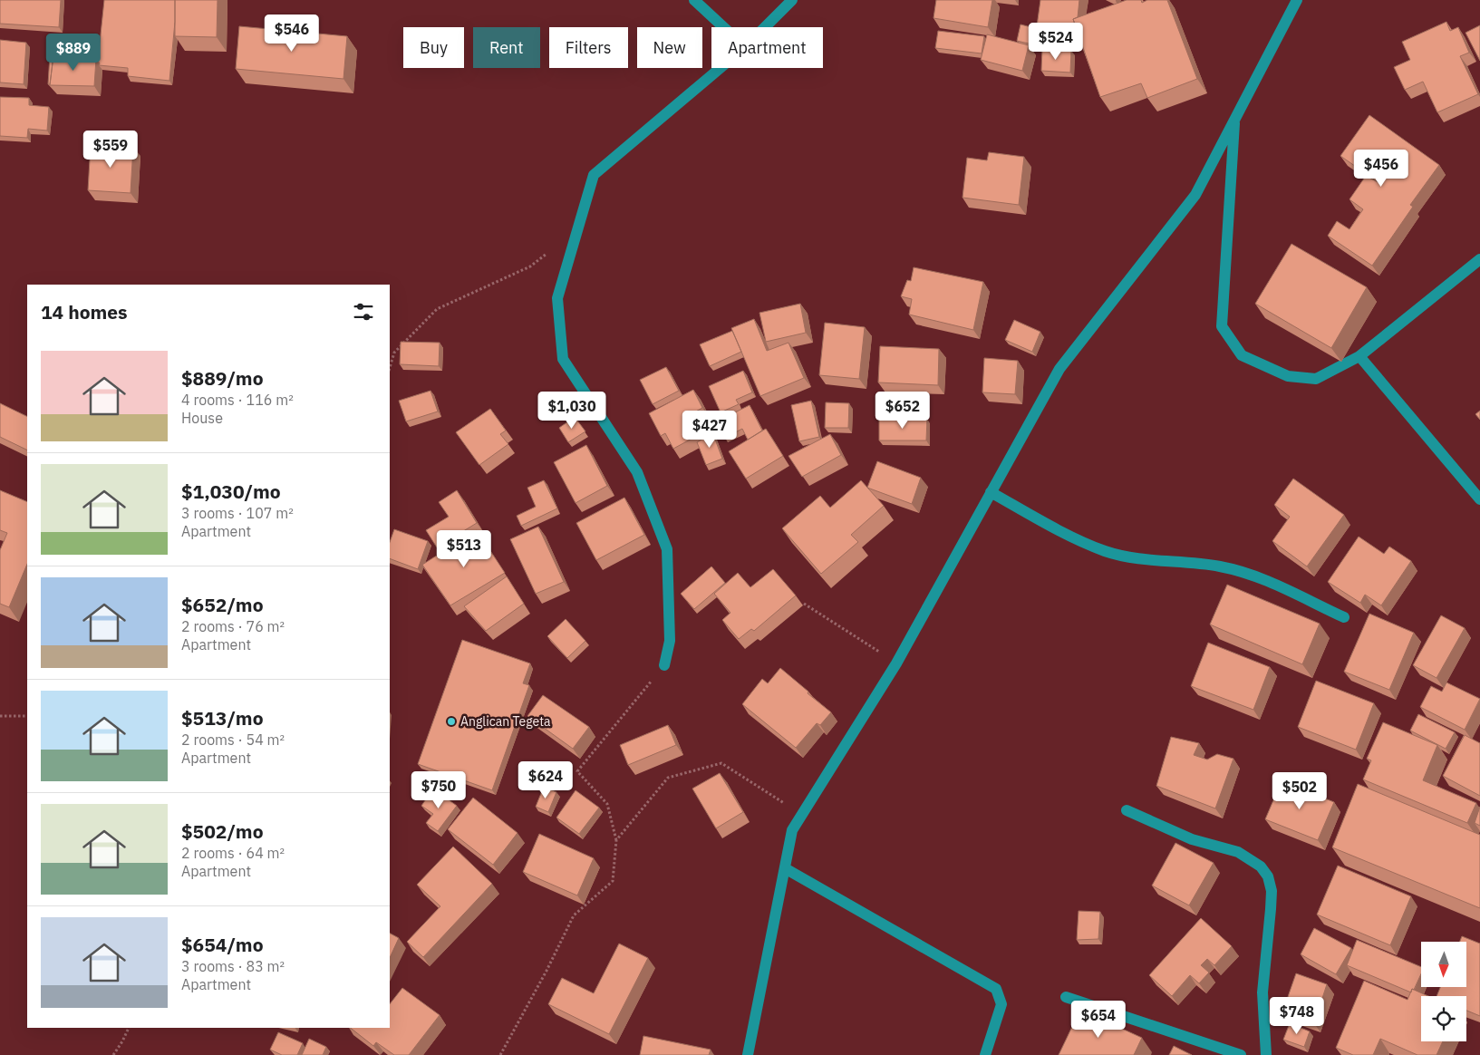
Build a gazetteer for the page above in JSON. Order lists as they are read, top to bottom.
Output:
{
  "places": ["Anglican Tegeta"],
  "north": "bottom",
  "page": {
    "price": [
      "$546",
      "$524",
      "$889",
      "$559",
      "$456",
      "$1,030",
      "$652",
      "$427",
      "$513",
      "$624",
      "$750",
      "$502",
      "$748",
      "$654"
    ],
    "chip": [
      "Buy",
      "Rent",
      "Filters",
      "New",
      "Apartment"
    ],
    "heading": "14 homes",
    "list": [
      {
        "name": "$889/mo",
        "note": "4 rooms · 116 m² · House"
      },
      {
        "name": "$1,030/mo",
        "note": "3 rooms · 107 m² · Apartment"
      },
      {
        "name": "$652/mo",
        "note": "2 rooms · 76 m² · Apartment"
      },
      {
        "name": "$513/mo",
        "note": "2 rooms · 54 m² · Apartment"
      },
      {
        "name": "$502/mo",
        "note": "2 rooms · 64 m² · Apartment"
      },
      {
        "name": "$654/mo",
        "note": "3 rooms · 83 m² · Apartment"
      }
    ]
  }
}
